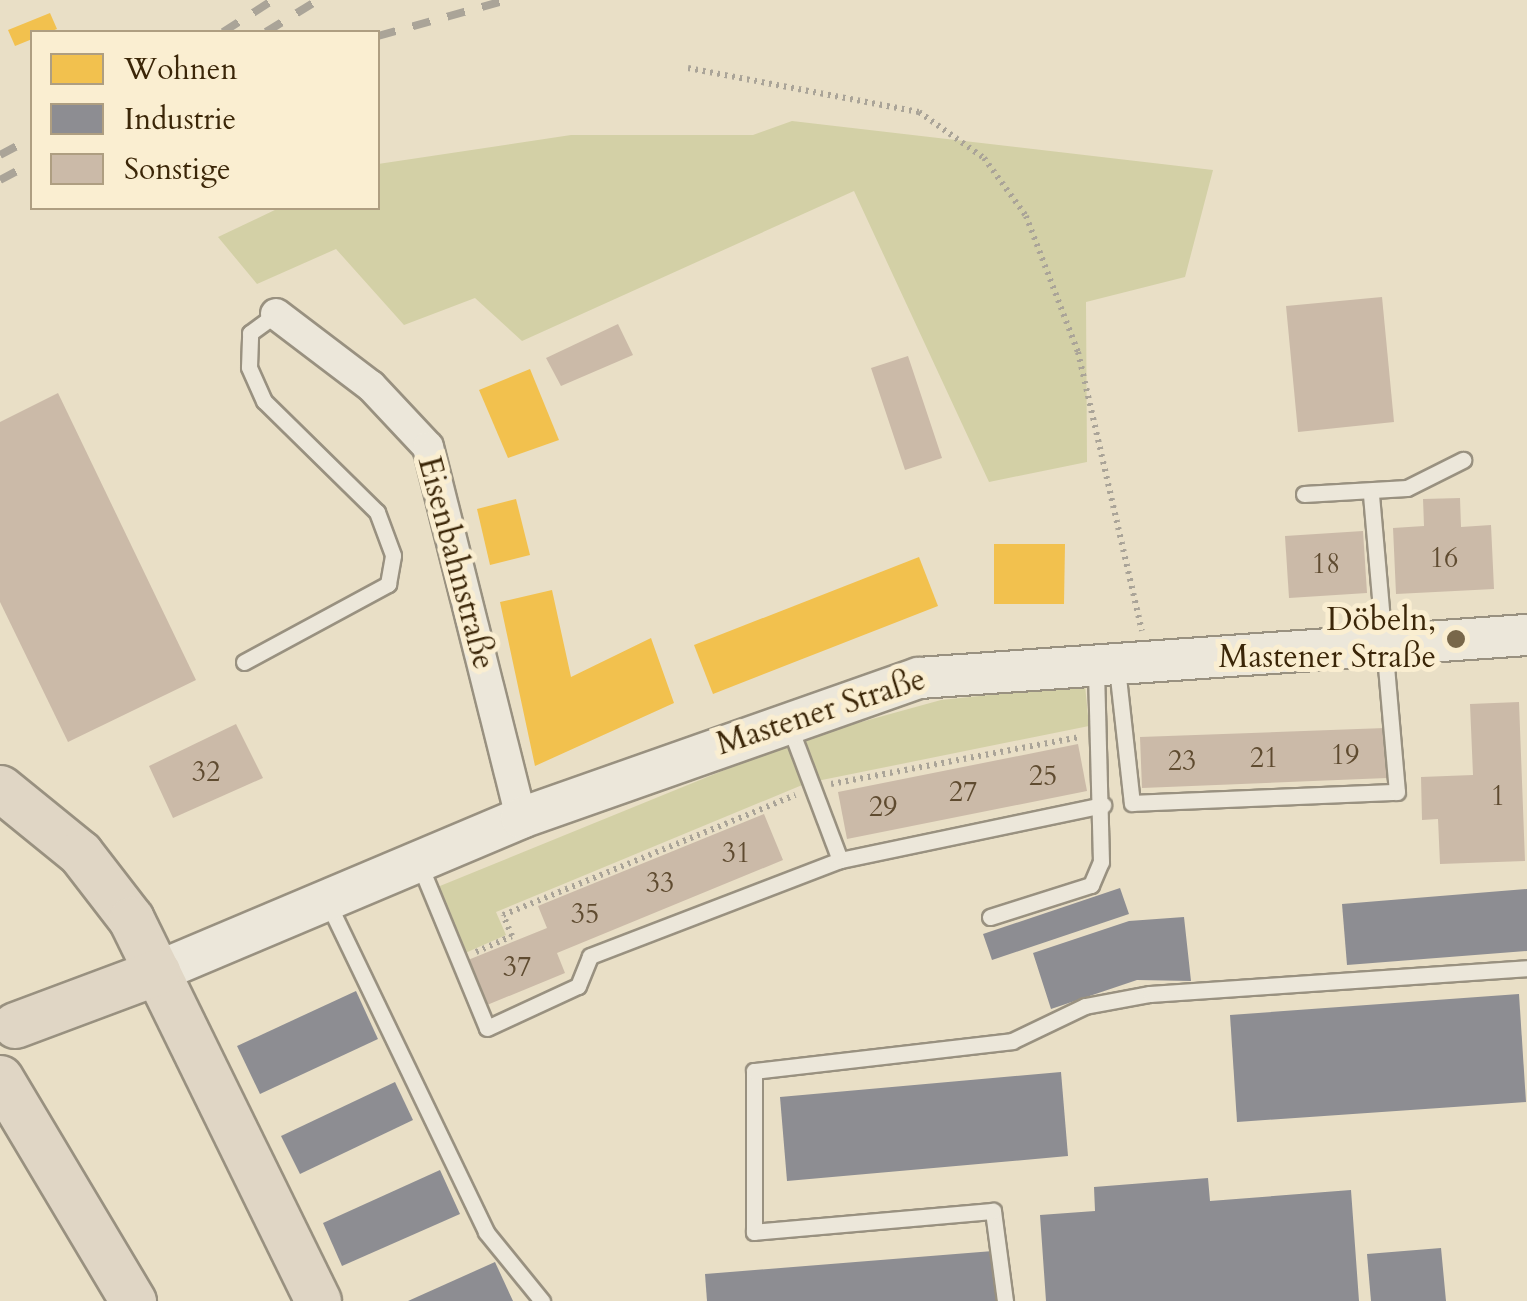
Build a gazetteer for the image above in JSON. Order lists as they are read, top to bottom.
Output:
{
  "streets": {
    "main road": ["Mastener Straße"],
    "street": ["Eisenbahnstraße"]
  },
  "crossings": [
    ["Eisenbahnstraße", "Mastener Straße"]
  ],
  "places": ["Döbeln, Mastener Straße"],
  "house_numbers": [
    "16",
    "18",
    "19",
    "21",
    "23",
    "32",
    "25",
    "27",
    "1",
    "29",
    "31",
    "33",
    "35",
    "37"
  ],
  "legend": ["Wohnen", "Industrie", "Sonstige"]
}
